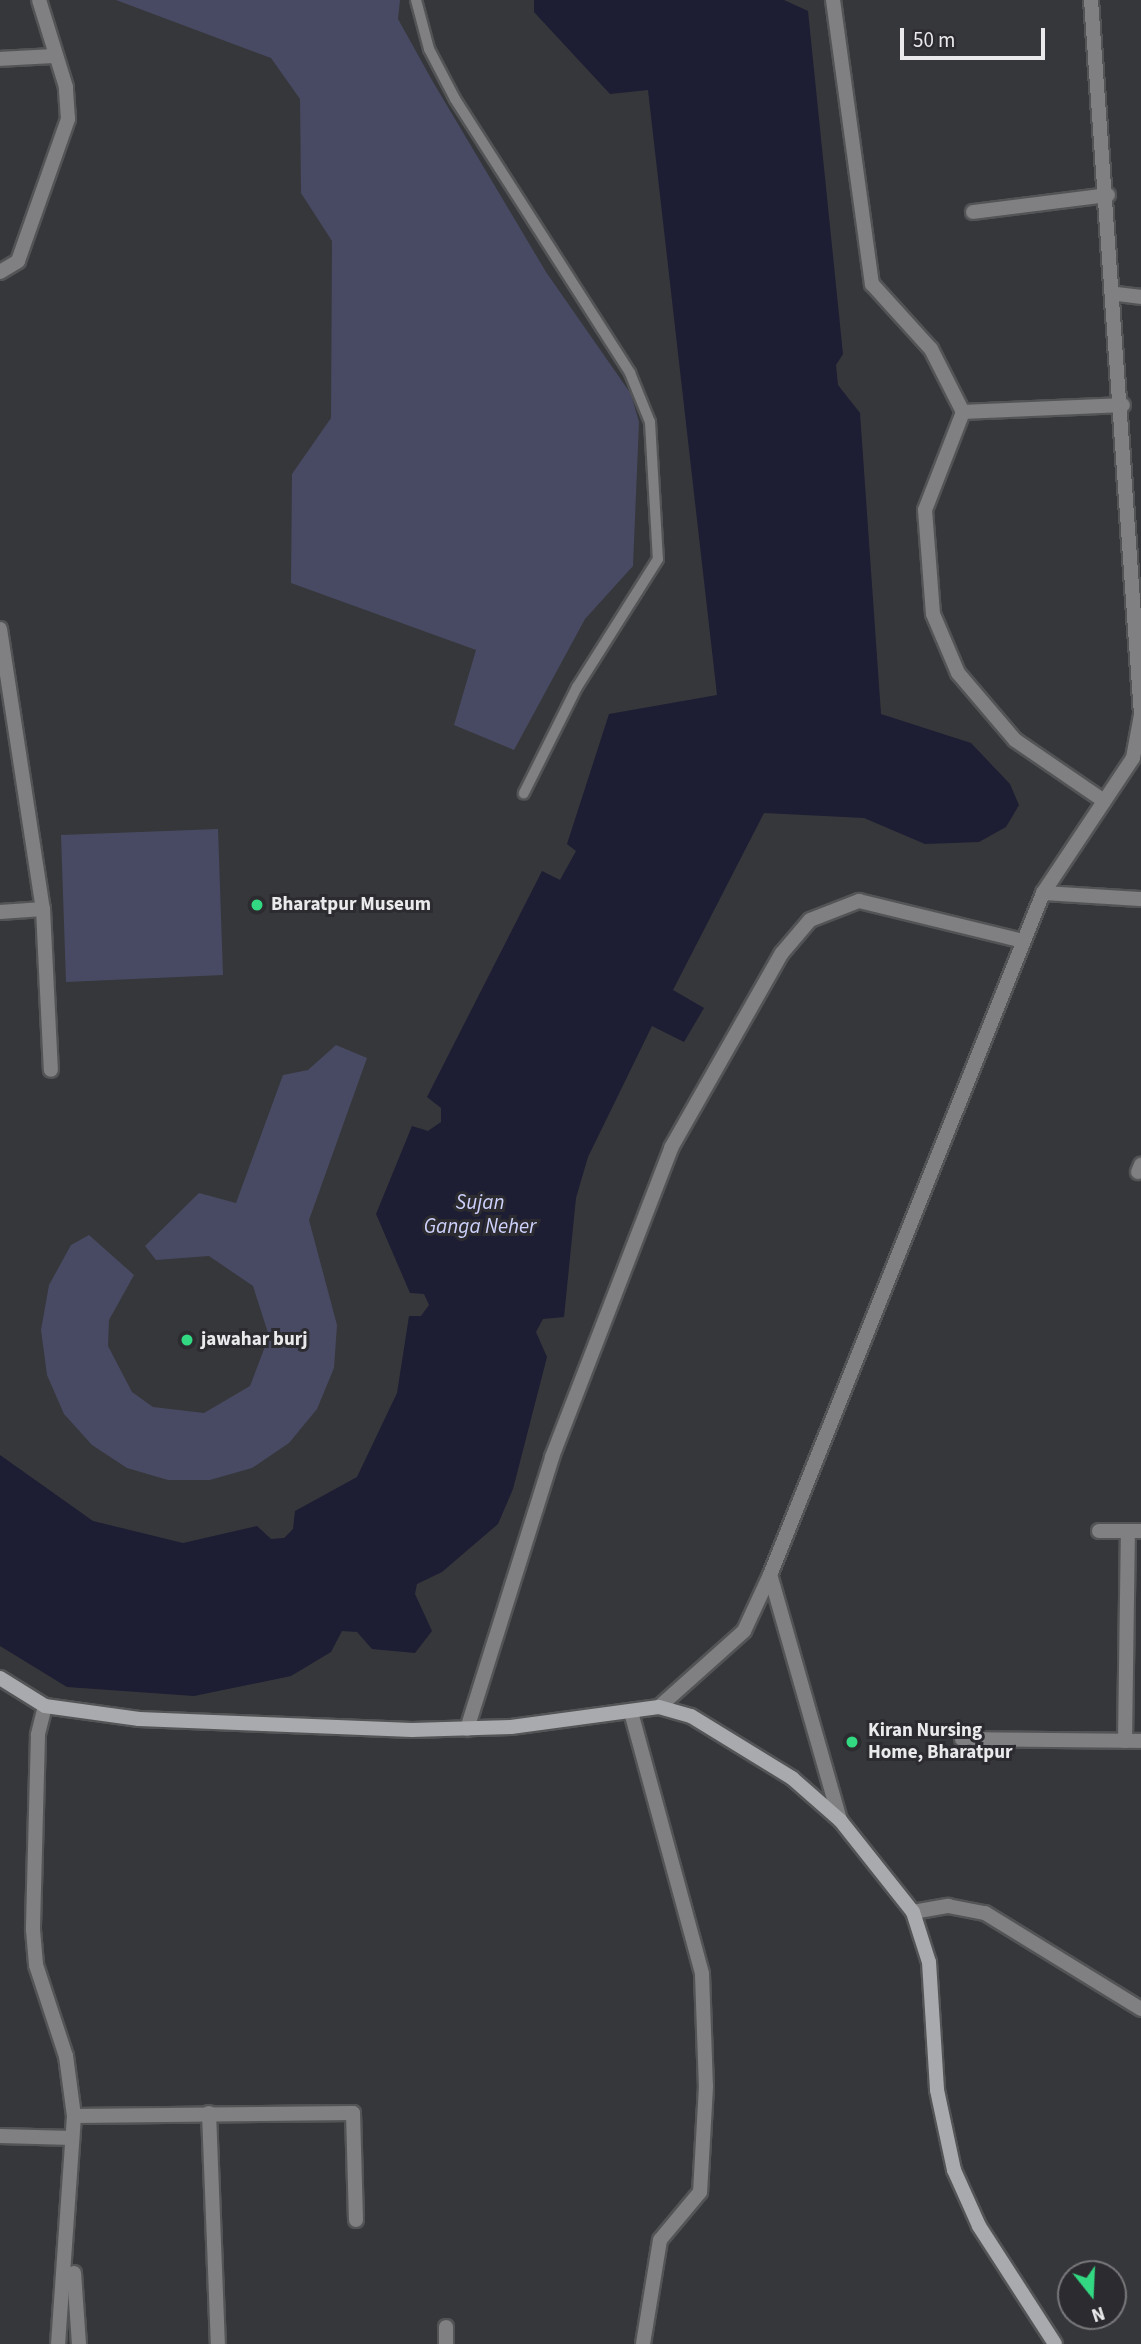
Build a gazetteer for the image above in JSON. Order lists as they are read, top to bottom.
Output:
{
  "water": ["Sujan Ganga Neher"],
  "places": ["Bharatpur Museum", "jawahar burj", "Kiran Nursing Home, Bharatpur"],
  "scale_bar": "50 m",
  "north": "bottom"
}
